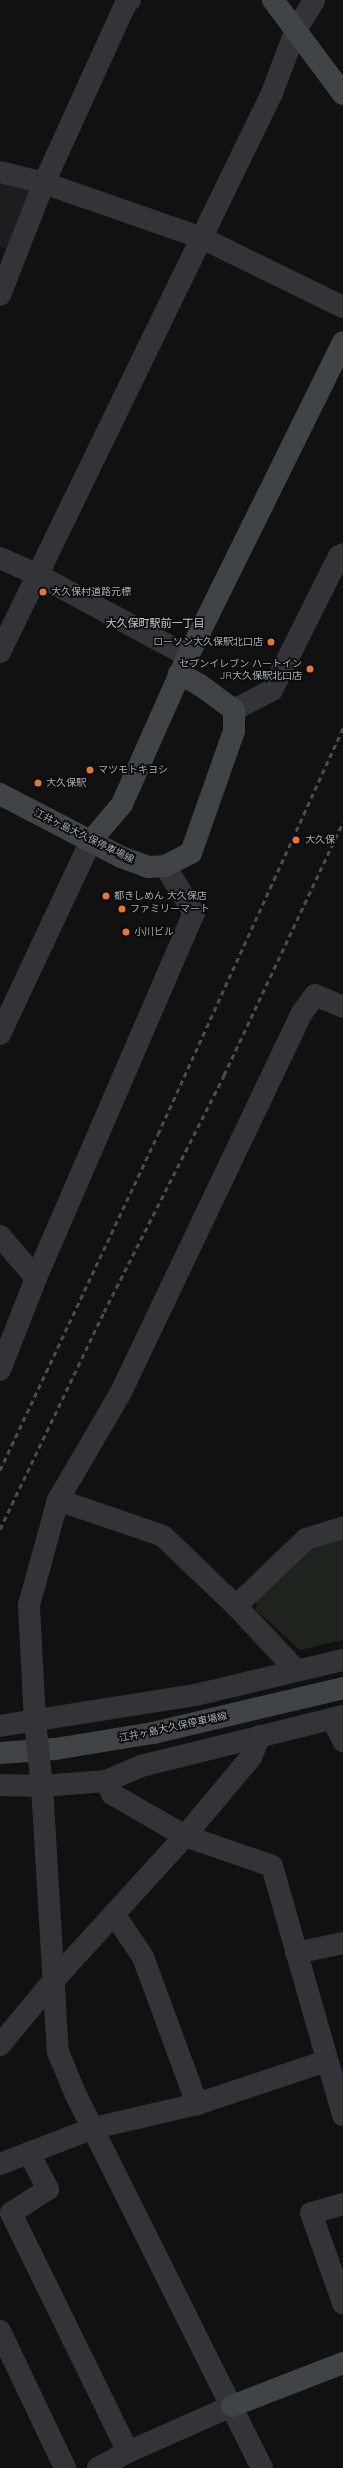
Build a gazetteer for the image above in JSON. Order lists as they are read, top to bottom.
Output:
{
  "streets": {
    "street": ["江井ヶ島大久保停車場線"]
  },
  "districts": ["大久保町駅前一丁目"],
  "places": [
    "大久保村道路元標",
    "ローソン大久保駅北口店",
    "セブンイレブン ハートイン JR大久保駅北口店",
    "マツモトキヨシ",
    "大久保駅",
    "大久保",
    "都きしめん 大久保店",
    "ファミリーマート",
    "小川ビル"
  ]
}
